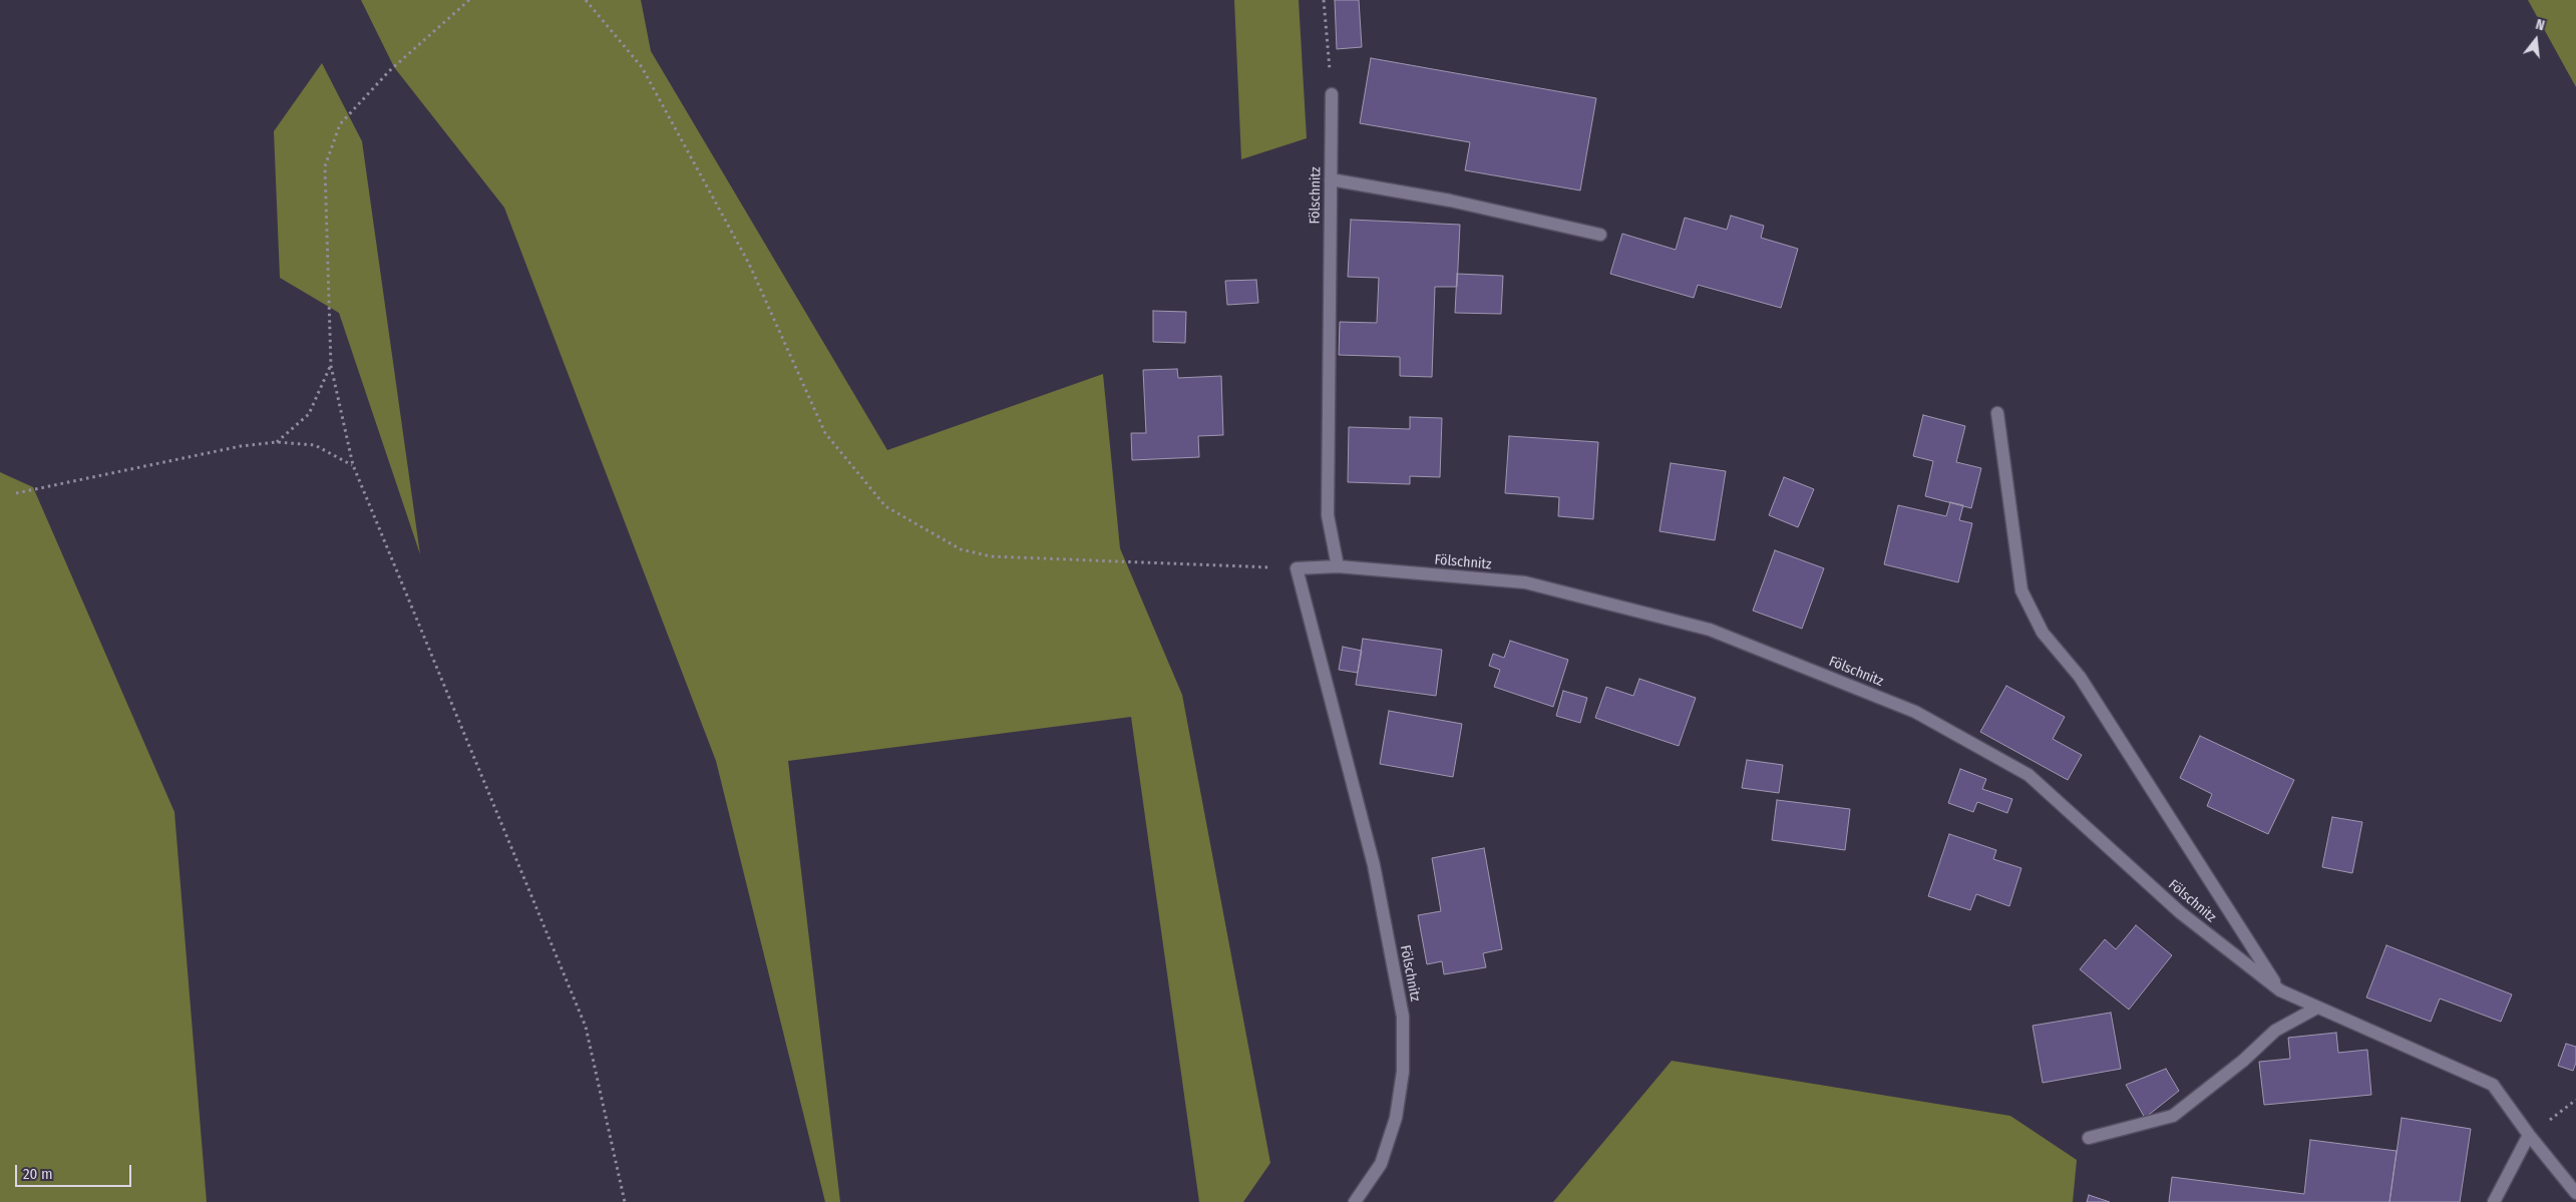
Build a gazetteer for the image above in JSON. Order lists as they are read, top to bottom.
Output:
{
  "streets": {
    "street": ["Fölschnitz"]
  },
  "scale_bar": "20 m",
  "north": "top"
}
